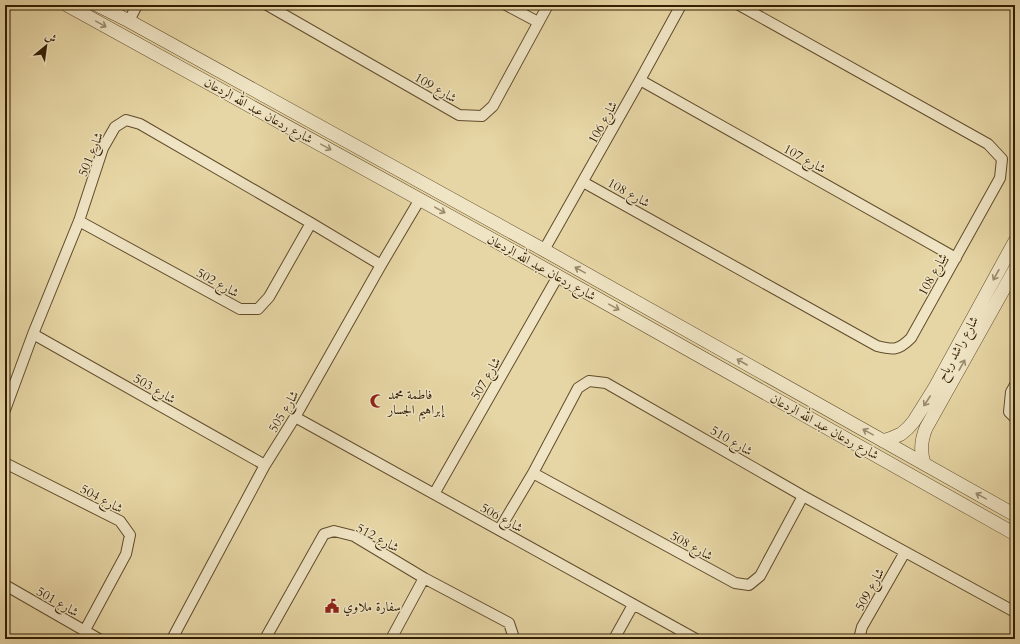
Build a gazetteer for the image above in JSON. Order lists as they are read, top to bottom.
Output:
{
  "streets": {
    "street": [
      "شارع 109",
      "شارع ردعان عبد الله الردعان",
      "شارع 106",
      "شارع 501",
      "شارع 107",
      "شارع 108",
      "شارع 502",
      "شارع راشد رباح",
      "شارع 507",
      "شارع 503",
      "شارع 505",
      "شارع 510",
      "شارع 504",
      "شارع 506",
      "شارع 512",
      "شارع 508",
      "شارع 509"
    ]
  },
  "crossings": [
    ["شارع ردعان عبد الله الردعان", "شارع 106"],
    ["شارع ردعان عبد الله الردعان", "شارع راشد رباح"],
    ["شارع ردعان عبد الله الردعان", "شارع 507"],
    ["شارع ردعان عبد الله الردعان", "شارع 505"],
    ["شارع 106", "شارع 107"],
    ["شارع 106", "شارع 108"],
    ["شارع 501", "شارع 502"],
    ["شارع 501", "شارع 503"],
    ["شارع 501", "شارع 505"],
    ["شارع 501", "شارع 504"],
    ["شارع 107", "شارع 108"],
    ["شارع 507", "شارع 506"],
    ["شارع 503", "شارع 505"],
    ["شارع 505", "شارع 506"],
    ["شارع 510", "شارع 506"],
    ["شارع 510", "شارع 508"],
    ["شارع 510", "شارع 509"]
  ],
  "places": {
    "mosque": ["فاطمة محمد إبراهيم الجسار"],
    "public building": ["سفارة ملاوي"]
  },
  "north": "top right"
}
